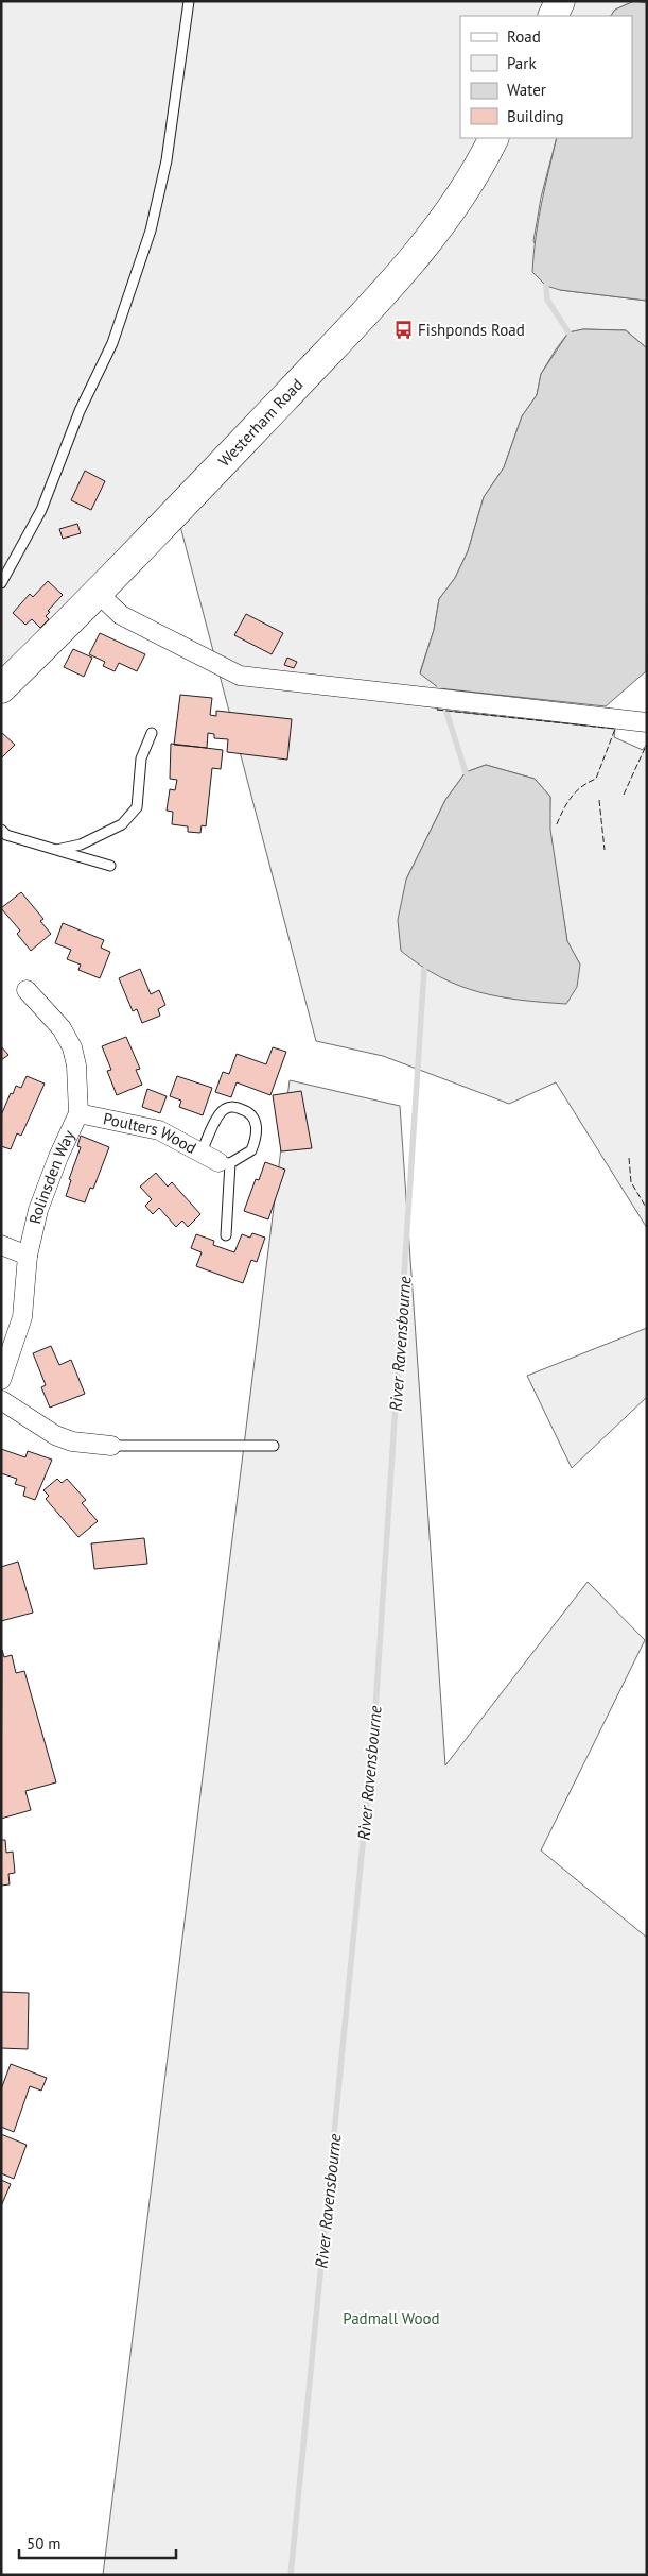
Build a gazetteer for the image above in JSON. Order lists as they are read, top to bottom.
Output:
{
  "streets": {
    "main road": ["Westerham Road"],
    "street": ["Poulters Wood", "Rolinsden Way"]
  },
  "crossings": [
    ["Poulters Wood", "Rolinsden Way"]
  ],
  "water": ["River Ravensbourne"],
  "parks": ["Padmall Wood"],
  "places": {
    "bus stop": ["Fishponds Road"]
  },
  "legend": [
    "Road",
    "Park",
    "Water",
    "Building"
  ],
  "scale_bar": "50 m"
}
